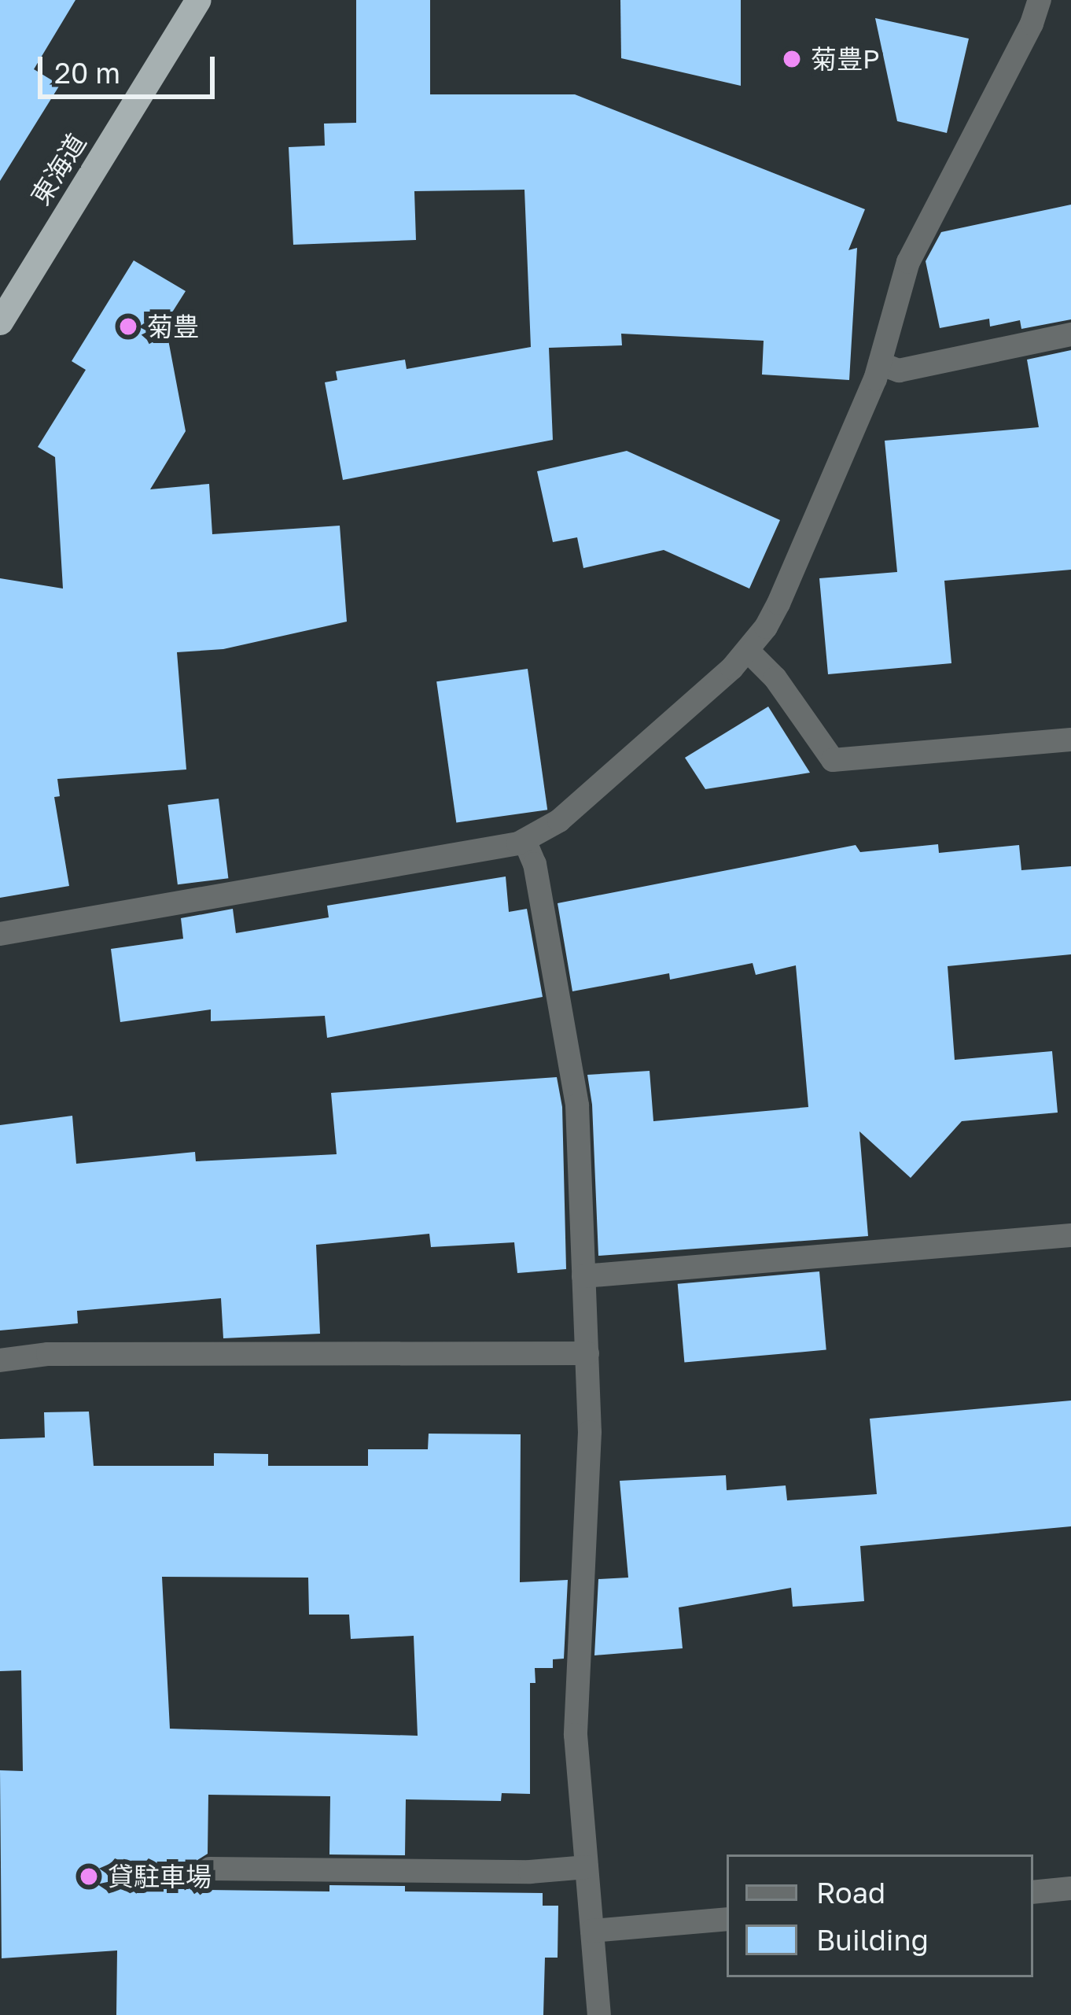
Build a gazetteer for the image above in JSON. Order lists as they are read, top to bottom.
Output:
{
  "streets": {
    "highway": ["東海道"]
  },
  "places": ["菊豊P", "菊豊", "貸駐車場"],
  "legend": ["Road", "Building"],
  "scale_bar": "20 m"
}
